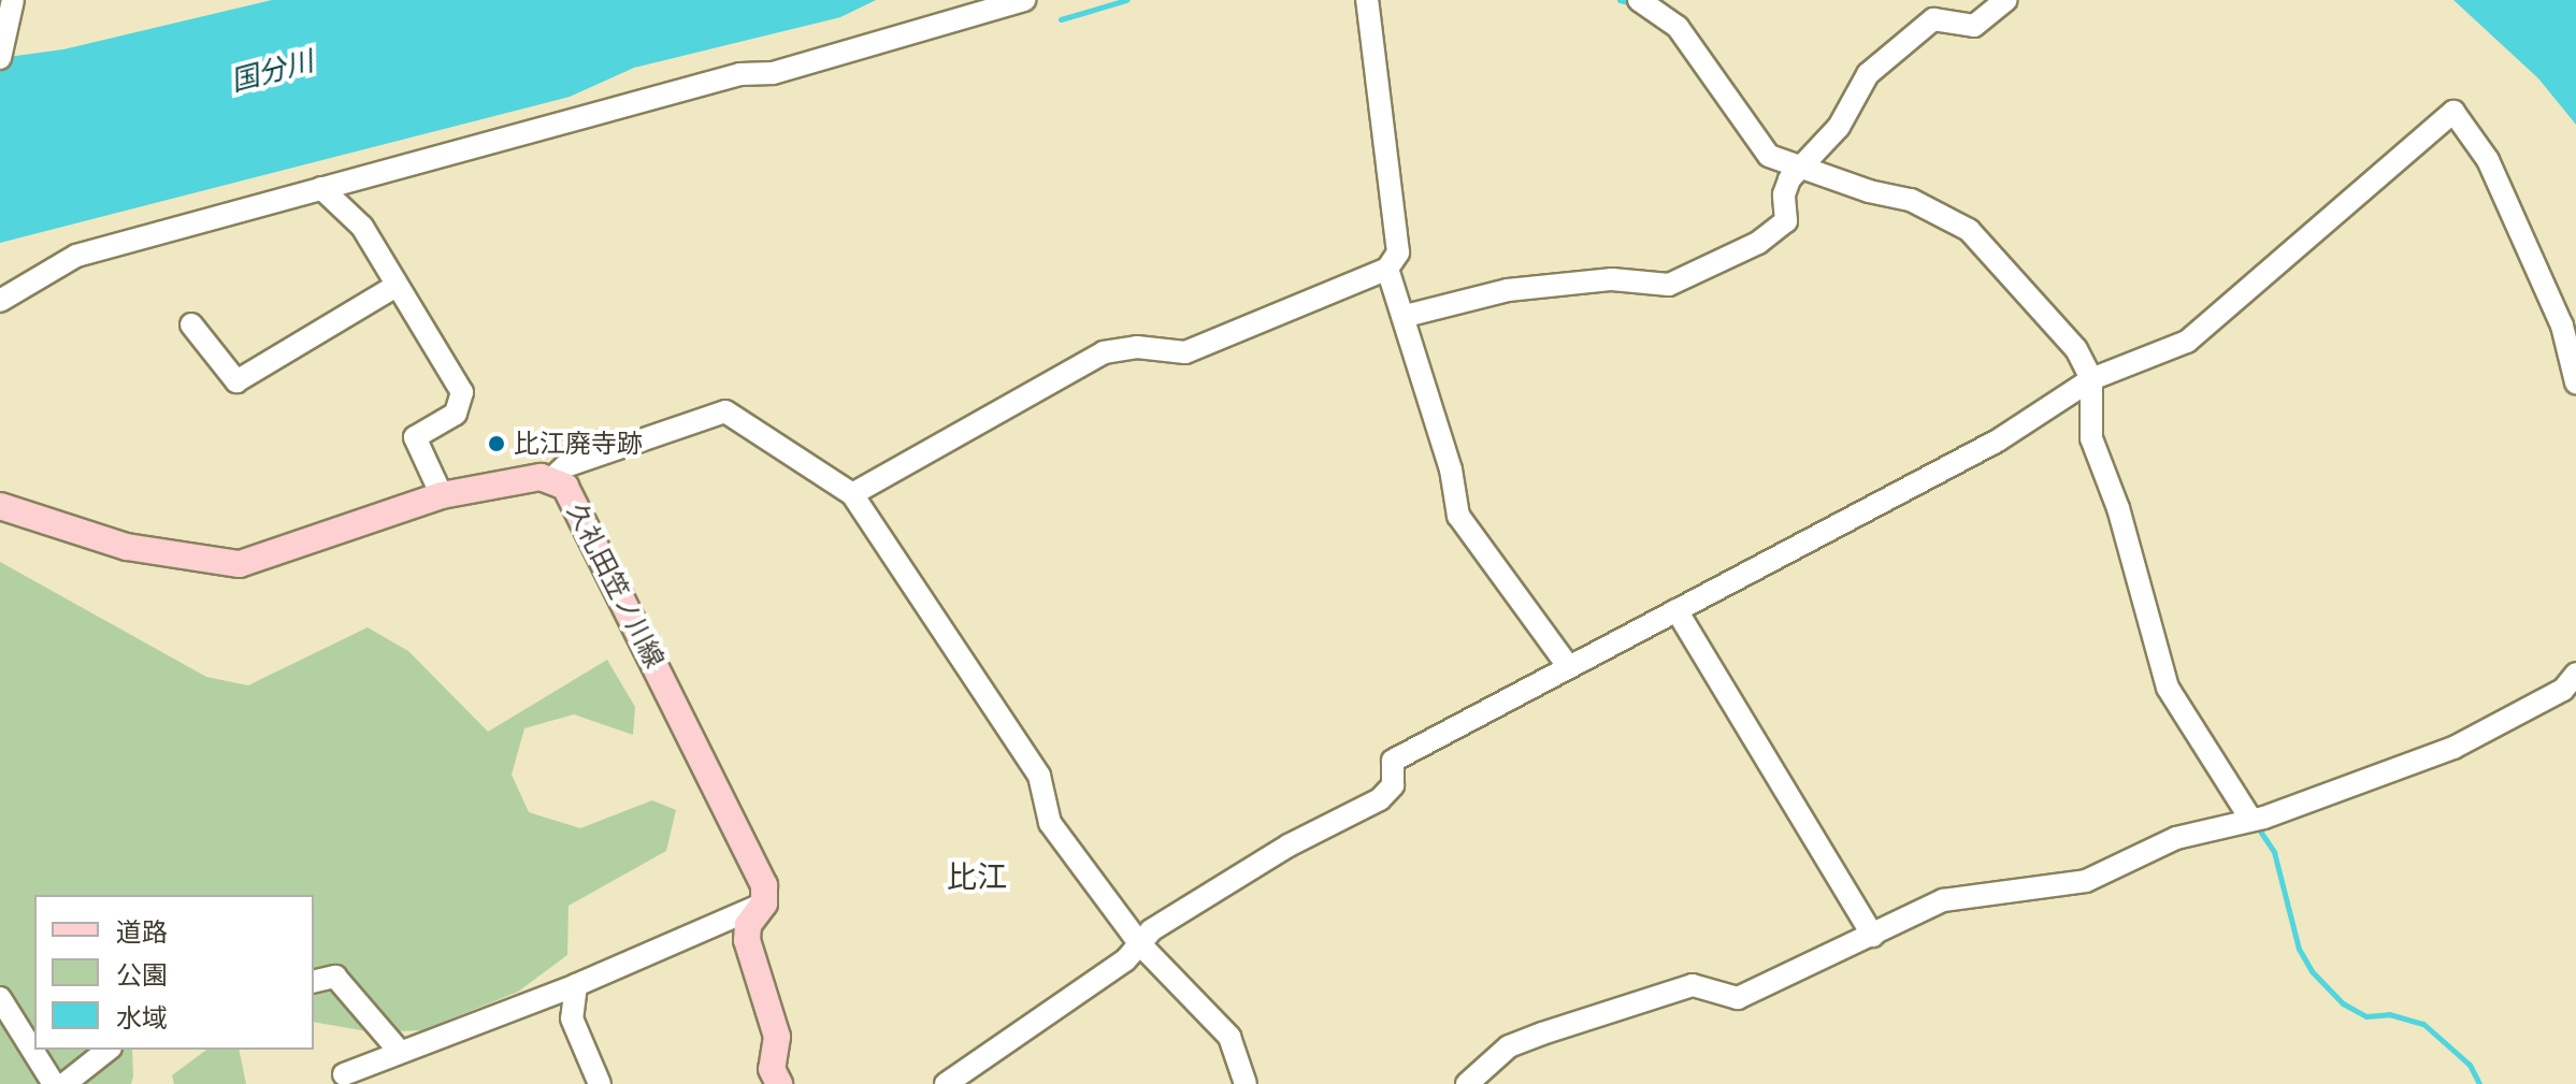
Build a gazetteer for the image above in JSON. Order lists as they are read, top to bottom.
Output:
{
  "streets": {
    "main road": ["久礼田笠ノ川線"]
  },
  "districts": ["比江"],
  "water": ["国分川"],
  "places": ["比江廃寺跡"],
  "legend": ["道路", "公園", "水域"]
}
